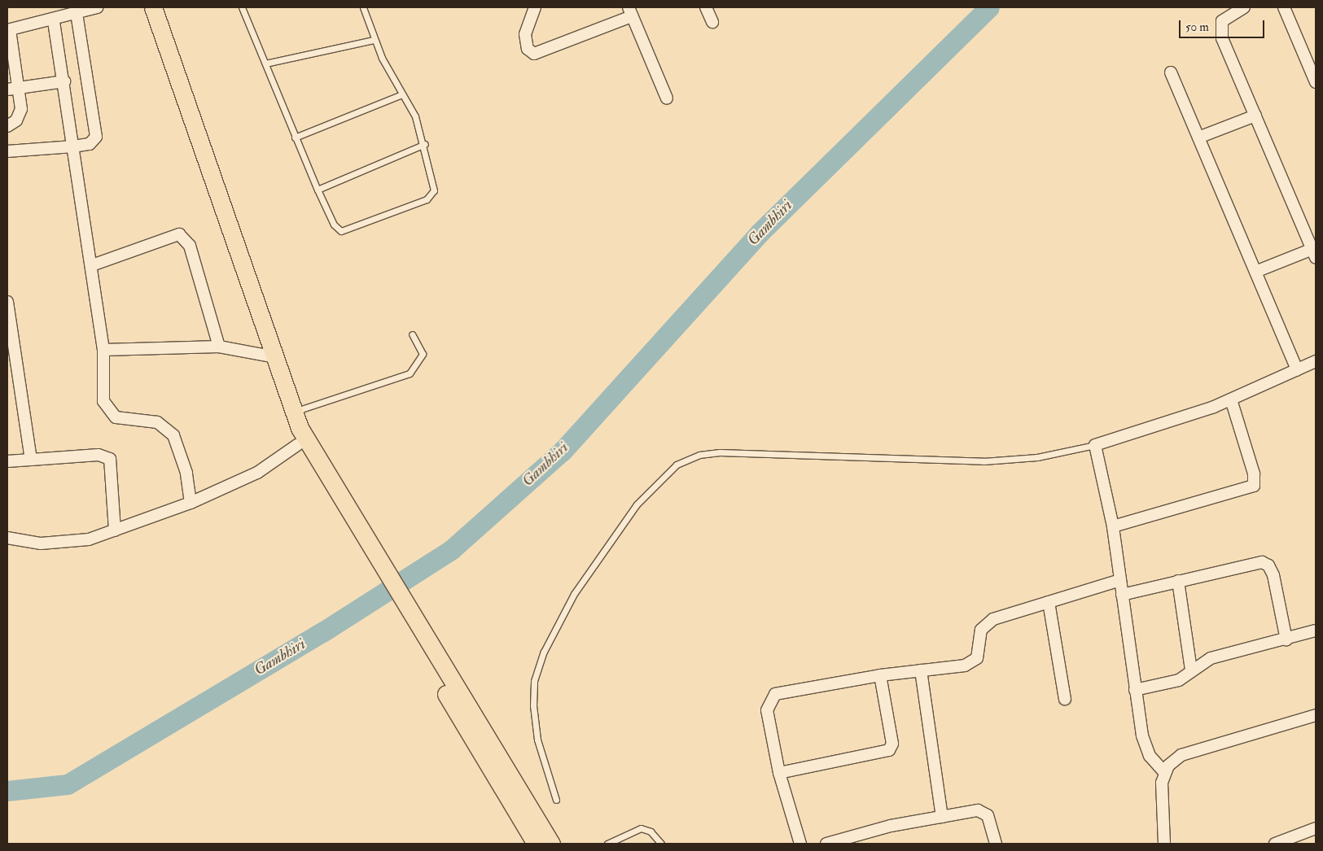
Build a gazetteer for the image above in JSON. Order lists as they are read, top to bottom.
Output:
{
  "water": ["Gambhiri"],
  "scale_bar": "50 m"
}
